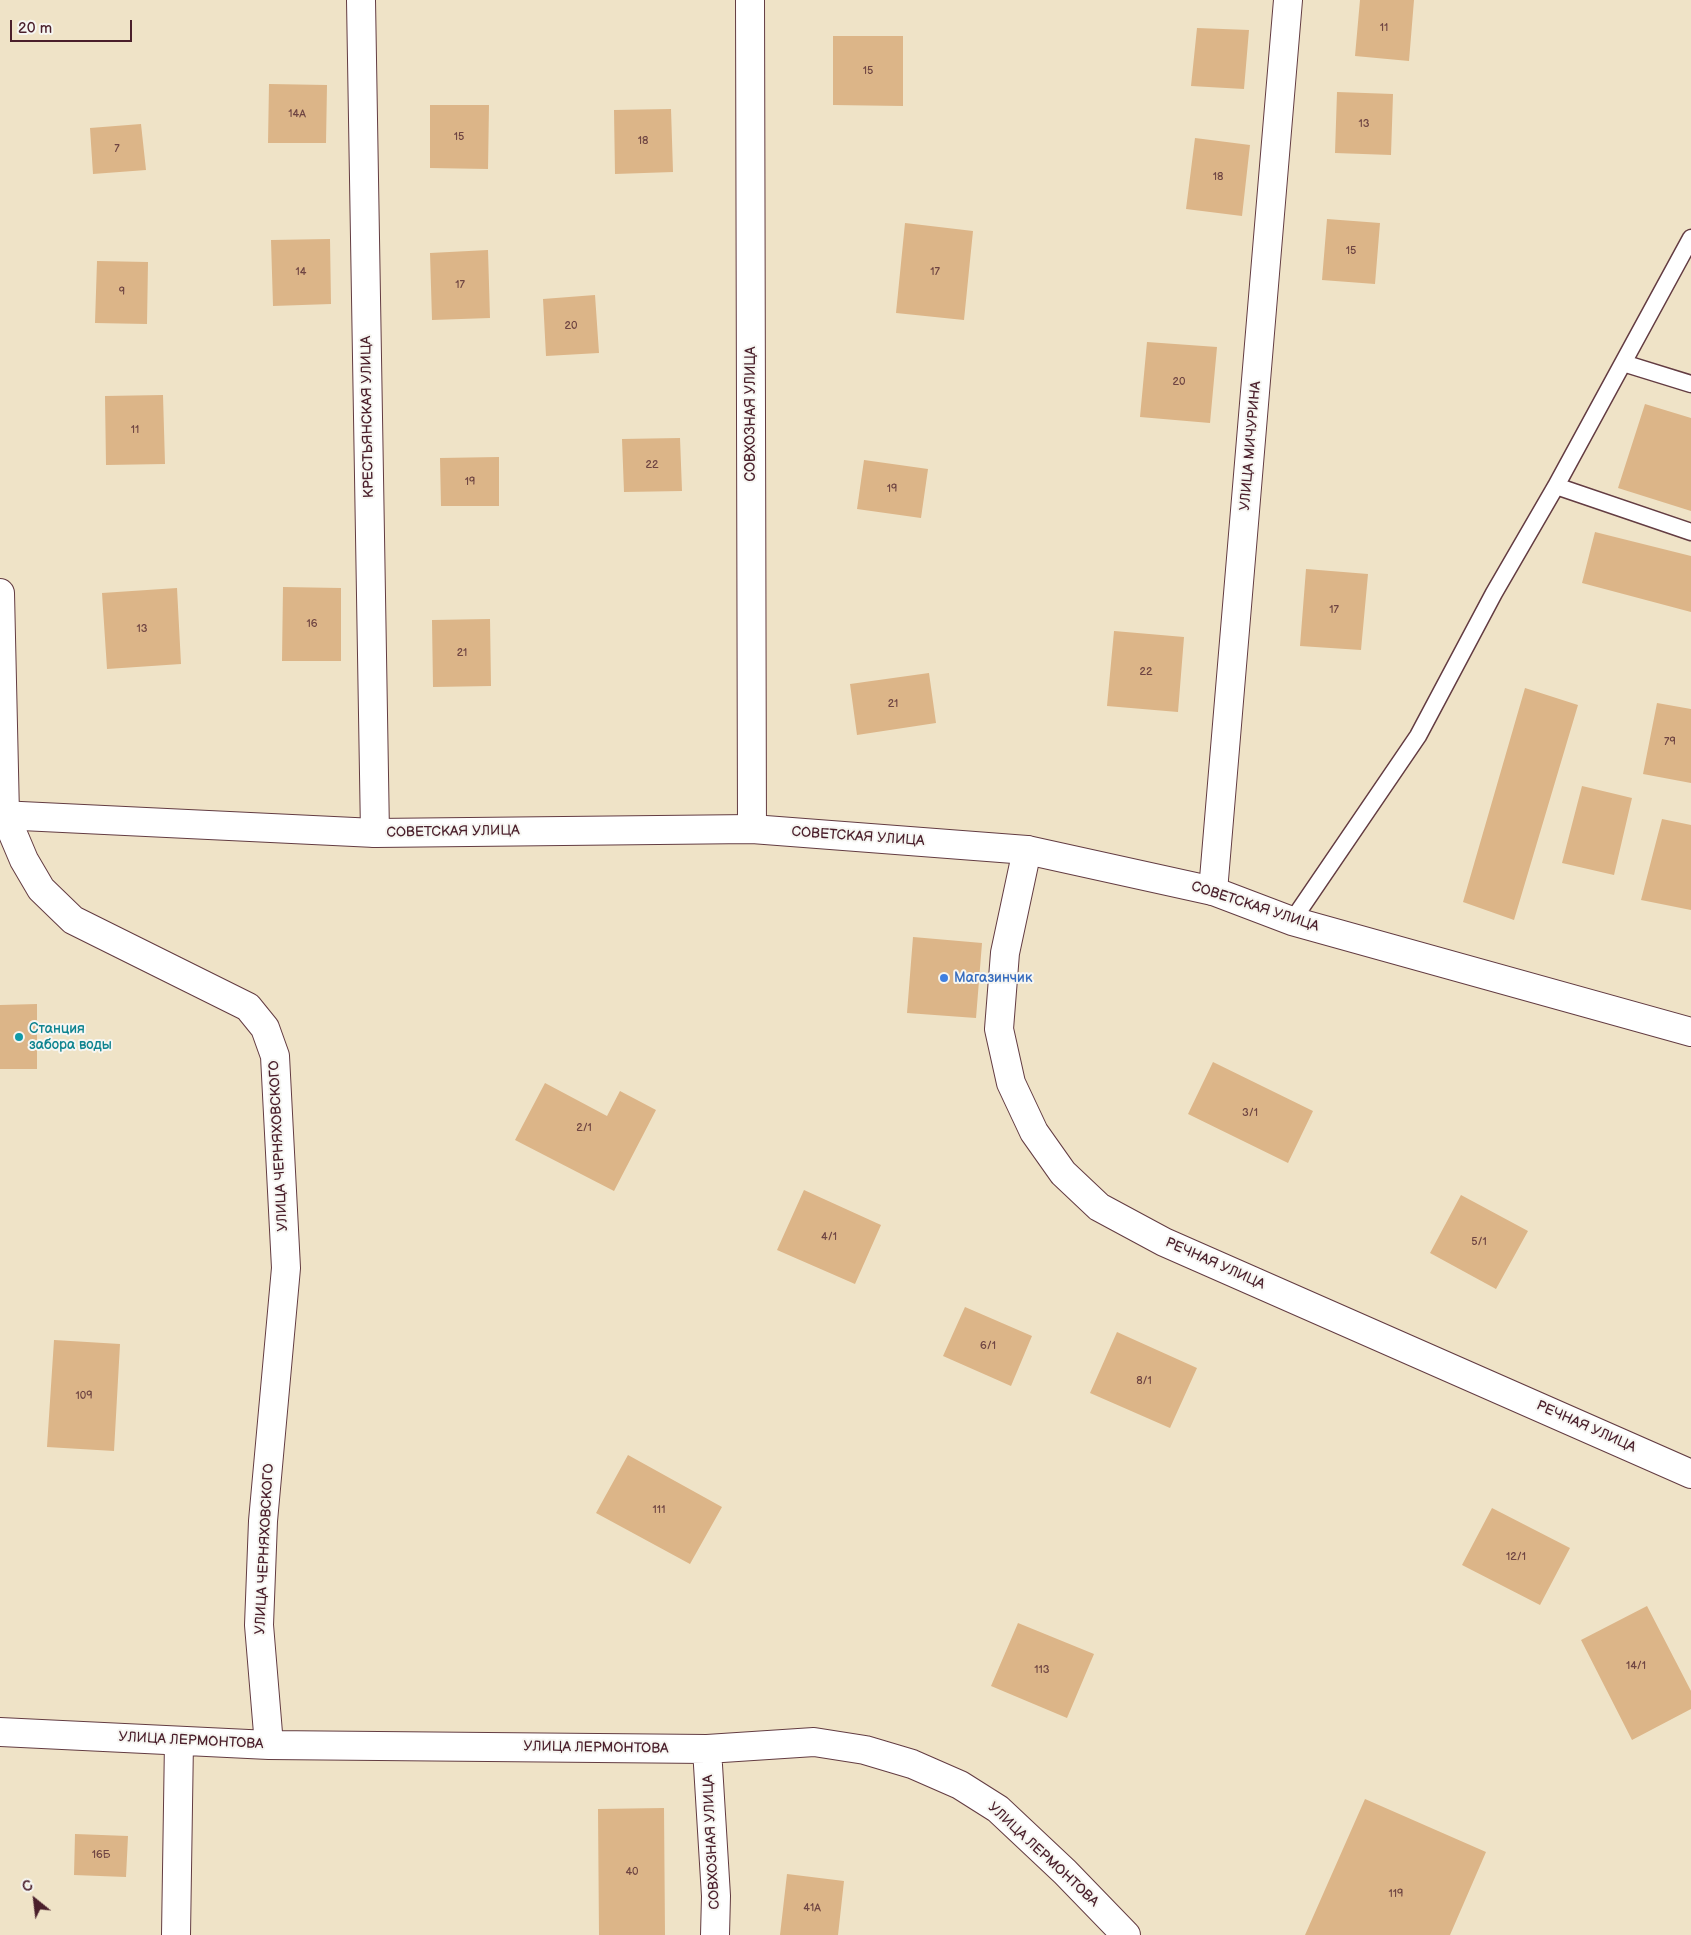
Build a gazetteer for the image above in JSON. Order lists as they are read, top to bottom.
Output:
{
  "streets": {
    "street": [
      "СОВХОЗНАЯ УЛИЦА",
      "КРЕСТЬЯНСКАЯ УЛИЦА",
      "УЛИЦА МИЧУРИНА",
      "СОВЕТСКАЯ УЛИЦА",
      "УЛИЦА ЧЕРНЯХОВСКОГО",
      "РЕЧНАЯ УЛИЦА",
      "УЛИЦА ЛЕРМОНТОВА"
    ]
  },
  "crossings": [
    ["СОВХОЗНАЯ УЛИЦА", "СОВЕТСКАЯ УЛИЦА"],
    ["СОВХОЗНАЯ УЛИЦА", "УЛИЦА ЛЕРМОНТОВА"],
    ["КРЕСТЬЯНСКАЯ УЛИЦА", "СОВЕТСКАЯ УЛИЦА"],
    ["УЛИЦА МИЧУРИНА", "СОВЕТСКАЯ УЛИЦА"],
    ["СОВЕТСКАЯ УЛИЦА", "УЛИЦА ЧЕРНЯХОВСКОГО"],
    ["СОВЕТСКАЯ УЛИЦА", "РЕЧНАЯ УЛИЦА"],
    ["УЛИЦА ЧЕРНЯХОВСКОГО", "УЛИЦА ЛЕРМОНТОВА"]
  ],
  "places": ["Магазинчик", "Станция забора воды"],
  "house_numbers": [
    "11",
    "15",
    "14А",
    "13",
    "15",
    "18",
    "7",
    "18",
    "15",
    "14",
    "17",
    "17",
    "9",
    "20",
    "20",
    "11",
    "22",
    "19",
    "19",
    "17",
    "16",
    "13",
    "21",
    "22",
    "21",
    "79",
    "3/1",
    "2/1",
    "4/1",
    "5/1",
    "6/1",
    "8/1",
    "109",
    "111",
    "12/1",
    "14/1",
    "113",
    "16Б",
    "40",
    "119",
    "41А"
  ],
  "scale_bar": "20 m",
  "north": "top left"
}
